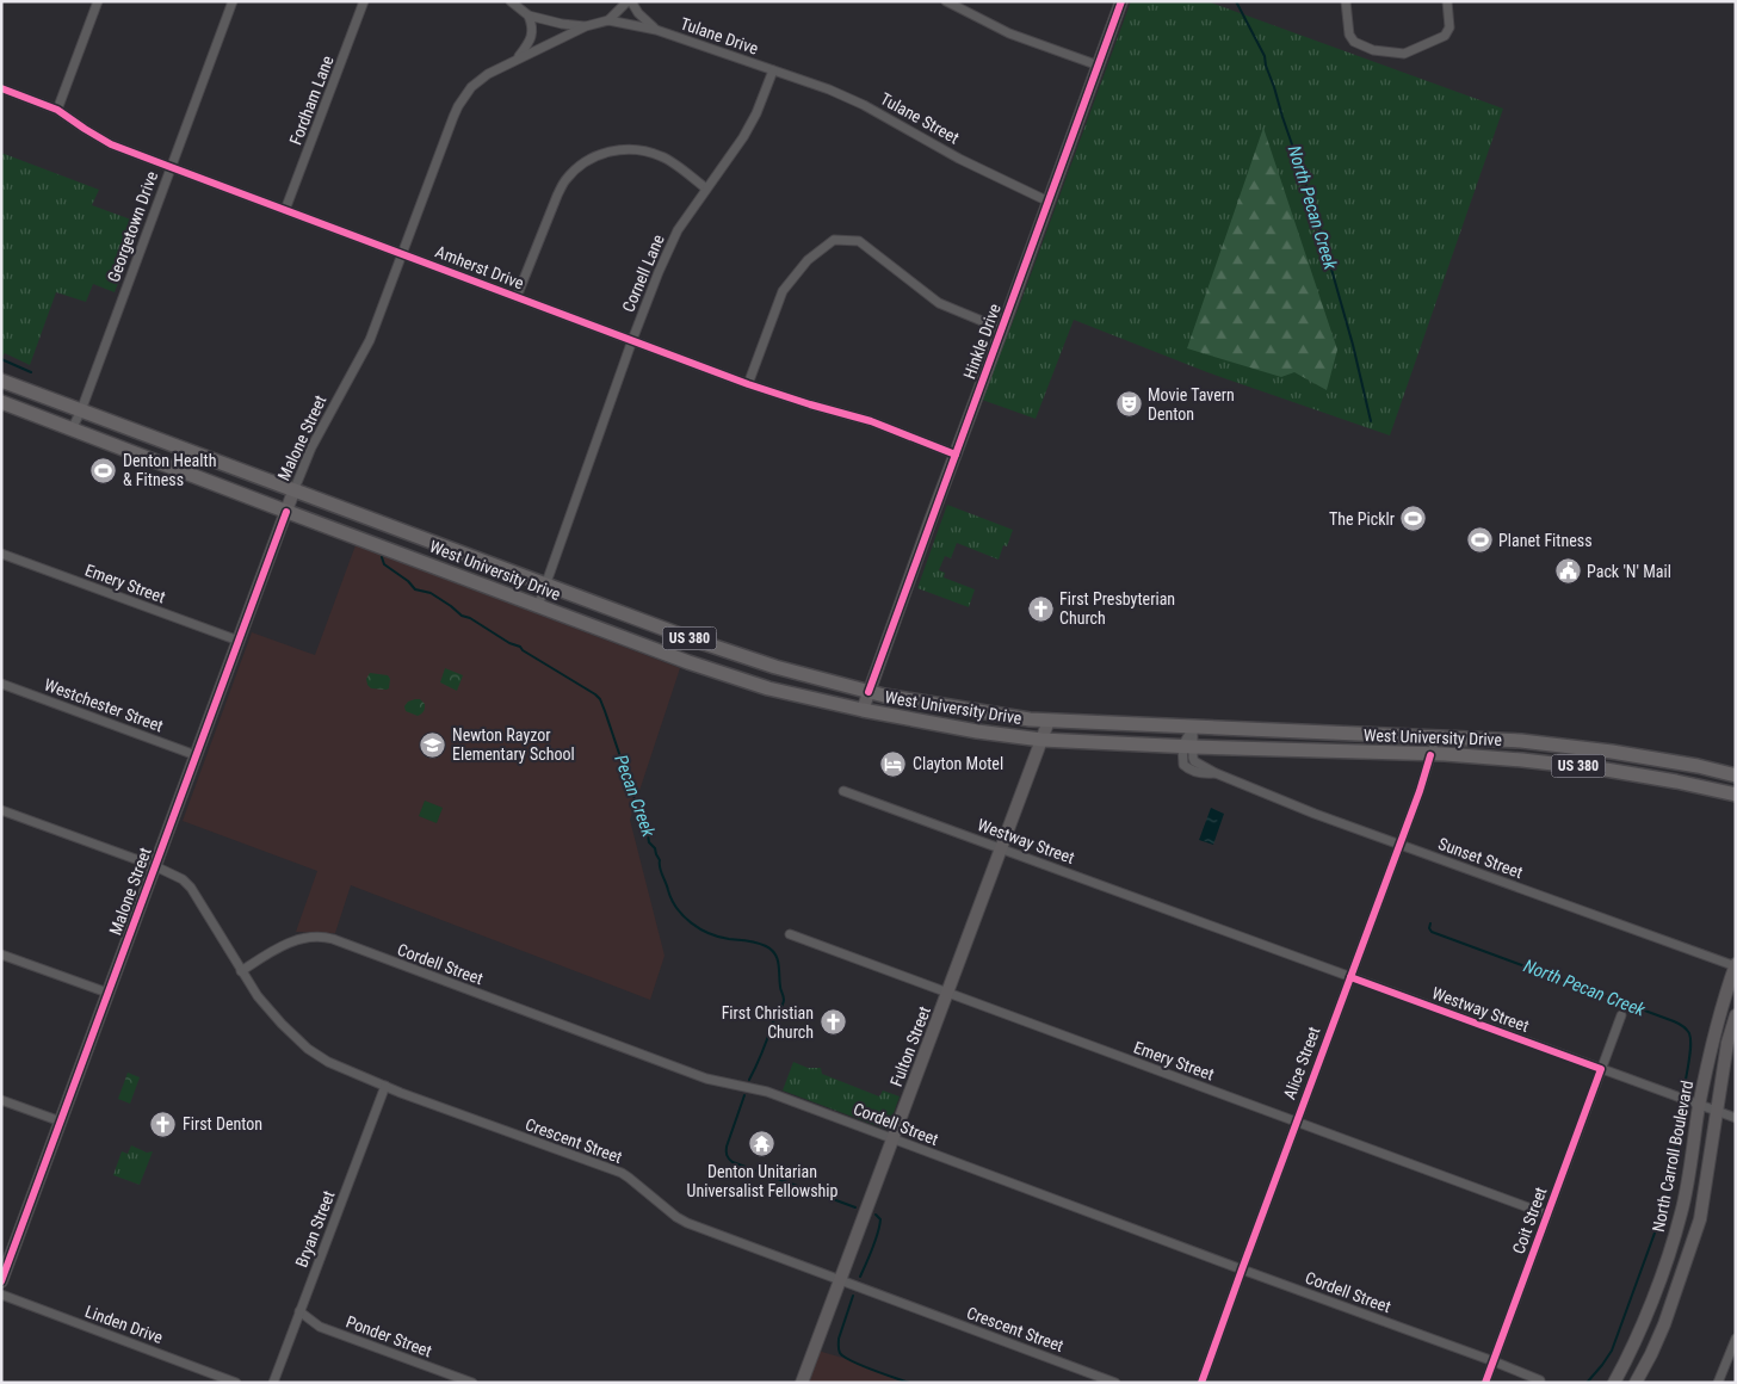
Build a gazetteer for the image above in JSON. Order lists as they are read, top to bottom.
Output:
{
  "streets": {
    "main road": ["West University Drive", "US 380"],
    "street": [
      "Tulane Drive",
      "Fordham Lane",
      "Tulane Street",
      "Georgetown Drive",
      "Amherst Drive",
      "Cornell Lane",
      "Hinkle Drive",
      "Malone Street",
      "Emery Street",
      "Westchester Street",
      "Westway Street",
      "Sunset Street",
      "Cordell Street",
      "Fulton Street",
      "Alice Street",
      "Crescent Street",
      "North Carroll Boulevard",
      "Coit Street",
      "Bryan Street",
      "Linden Drive",
      "Ponder Street"
    ]
  },
  "crossings": [
    ["Tulane Drive", "Tulane Street"],
    ["Tulane Drive", "Cornell Lane"],
    ["Tulane Drive", "Malone Street"],
    ["Fordham Lane", "Amherst Drive"],
    ["Tulane Street", "Cornell Lane"],
    ["Tulane Street", "Hinkle Drive"],
    ["Georgetown Drive", "Amherst Drive"],
    ["Georgetown Drive", "West University Drive"],
    ["Amherst Drive", "Cornell Lane"],
    ["Amherst Drive", "Hinkle Drive"],
    ["Amherst Drive", "Malone Street"],
    ["Cornell Lane", "West University Drive"],
    ["Hinkle Drive", "West University Drive"],
    ["Malone Street", "West University Drive"],
    ["Malone Street", "Emery Street"],
    ["Malone Street", "Westchester Street"],
    ["Malone Street", "Crescent Street"],
    ["West University Drive", "Sunset Street"],
    ["West University Drive", "Fulton Street"],
    ["West University Drive", "Alice Street"],
    ["Emery Street", "Fulton Street"],
    ["Emery Street", "Alice Street"],
    ["Emery Street", "Coit Street"],
    ["Westway Street", "Fulton Street"],
    ["Westway Street", "Alice Street"],
    ["Westway Street", "North Carroll Boulevard"],
    ["Westway Street", "Coit Street"],
    ["Sunset Street", "Alice Street"],
    ["Sunset Street", "North Carroll Boulevard"],
    ["Cordell Street", "Fulton Street"],
    ["Cordell Street", "Alice Street"],
    ["Cordell Street", "Crescent Street"],
    ["Cordell Street", "Coit Street"],
    ["Fulton Street", "Crescent Street"],
    ["Crescent Street", "Bryan Street"],
    ["Bryan Street", "Ponder Street"]
  ],
  "water": ["North Pecan Creek", "Pecan Creek"],
  "places": {
    "theatre": ["Movie Tavern Denton"],
    "sports": ["Denton Health & Fitness", "The Picklr", "Planet Fitness"],
    "public building": ["Pack 'N' Mail"],
    "church": ["First Presbyterian Church", "First Christian Church", "First Denton"],
    "school or university": ["Newton Rayzor Elementary School"],
    "hotel": ["Clayton Motel"],
    "temple": ["Denton Unitarian Universalist Fellowship"]
  }
}
